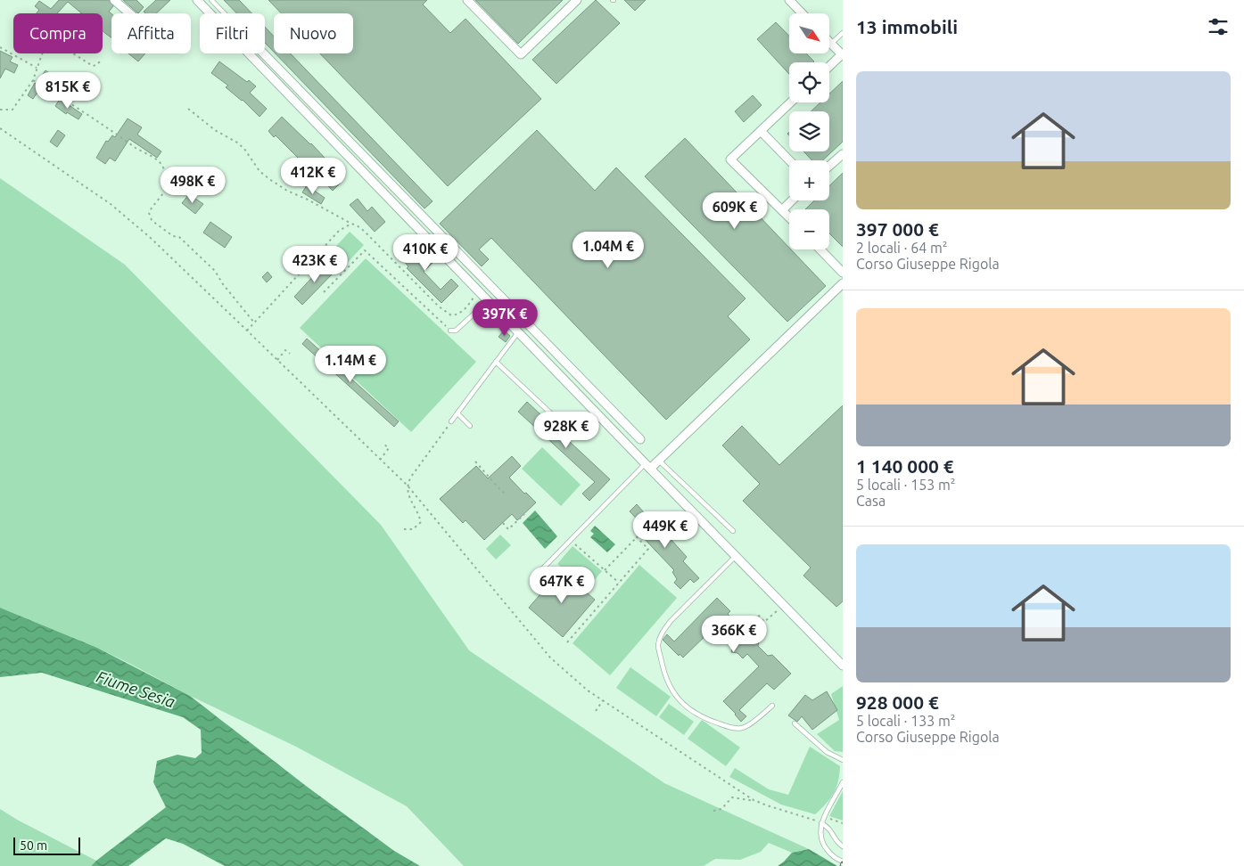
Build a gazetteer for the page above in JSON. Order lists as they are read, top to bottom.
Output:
{
  "water": ["Fiume Sesia"],
  "scale_bar": "50 m",
  "north": "bottom right",
  "page": {
    "heading": "13 immobili",
    "map_buttons": ["+", "−"],
    "chip": [
      "Compra",
      "Affitta",
      "Filtri",
      "Nuovo"
    ],
    "list": [
      {
        "name": "397 000 €",
        "note": "2 locali · 64 m² · Corso Giuseppe Rigola"
      },
      {
        "name": "1 140 000 €",
        "note": "5 locali · 153 m² · Casa"
      },
      {
        "name": "928 000 €",
        "note": "5 locali · 133 m² · Corso Giuseppe Rigola"
      }
    ],
    "price": [
      "815K €",
      "412K €",
      "498K €",
      "609K €",
      "1.04M €",
      "410K €",
      "423K €",
      "397K €",
      "1.14M €",
      "928K €",
      "449K €",
      "647K €",
      "366K €"
    ],
    "scale": "50 m"
  }
}
